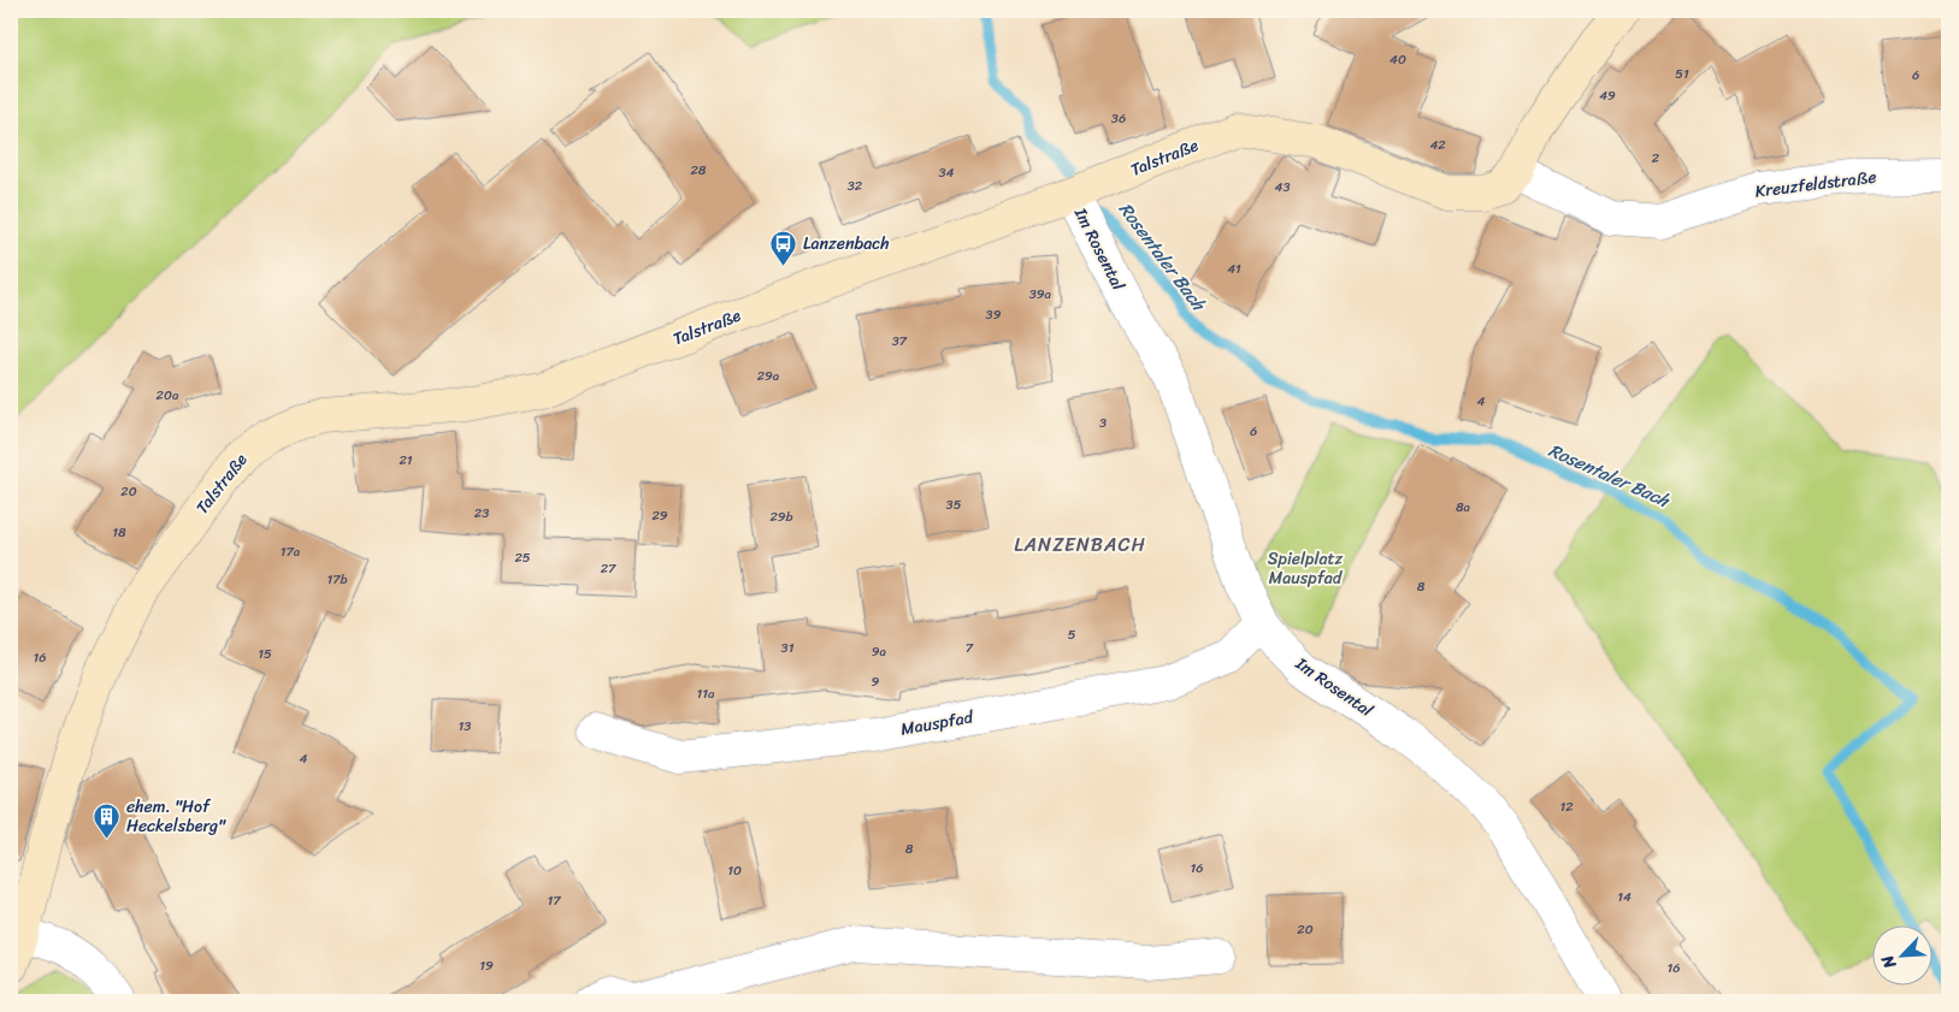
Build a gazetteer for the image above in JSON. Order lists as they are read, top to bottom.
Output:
{
  "streets": {
    "main road": ["Talstraße"],
    "street": ["Kreuzfeldstraße", "Im Rosental", "Mauspfad"]
  },
  "crossings": [
    ["Talstraße", "Kreuzfeldstraße"],
    ["Talstraße", "Im Rosental"],
    ["Im Rosental", "Mauspfad"]
  ],
  "districts": ["LANZENBACH"],
  "water": ["Rosentaler Bach"],
  "parks": ["Spielplatz Mauspfad"],
  "places": {
    "bus stop": ["Lanzenbach"],
    "building": ["ehem. \"Hof Heckelsberg\""]
  },
  "house_numbers": [
    "40",
    "51",
    "6",
    "49",
    "36",
    "42",
    "2",
    "28",
    "34",
    "32",
    "43",
    "41",
    "39a",
    "39",
    "37",
    "29a",
    "20a",
    "4",
    "3",
    "6",
    "21",
    "20",
    "35",
    "8a",
    "23",
    "29",
    "29b",
    "18",
    "17a",
    "25",
    "27",
    "17b",
    "8",
    "5",
    "31",
    "7",
    "9a",
    "15",
    "16",
    "9",
    "11a",
    "13",
    "4",
    "12",
    "8",
    "16",
    "10",
    "14",
    "17",
    "20",
    "19",
    "16"
  ],
  "north": "bottom left"
}
